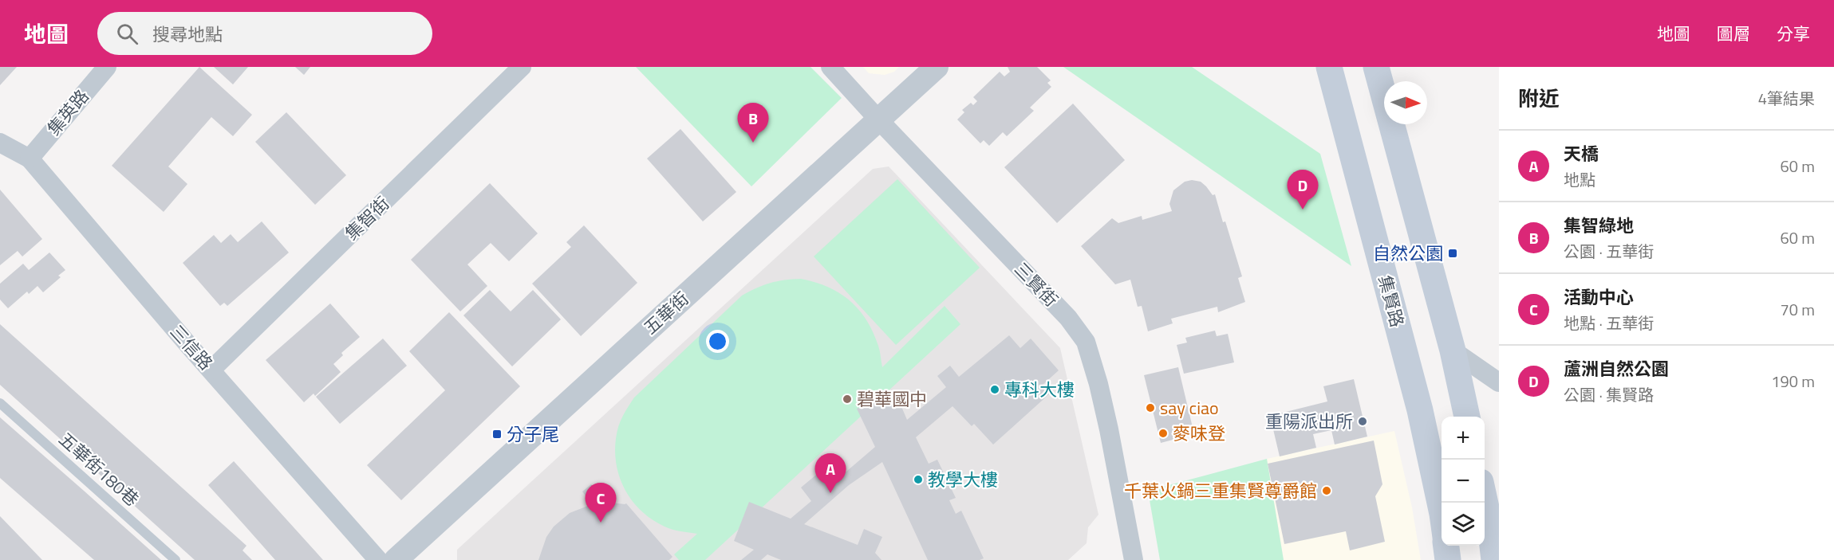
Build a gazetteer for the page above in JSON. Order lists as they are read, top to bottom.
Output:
{
  "streets": {
    "main road": ["集賢路"],
    "street": [
      "集英路",
      "集智街",
      "三賢街",
      "五華街",
      "三信路"
    ],
    "lane": ["五華街180巷"]
  },
  "crossings": [
    ["集英路", "三信路"],
    ["集智街", "三信路"],
    ["三賢街", "五華街"]
  ],
  "places": {
    "transit": ["自然公園", "分子尾"],
    "other": [
      "專科大樓",
      "碧華國中",
      "say ciao",
      "重陽派出所",
      "麥味登",
      "教學大樓",
      "千葉火鍋三重集賢尊爵館"
    ]
  },
  "north": "right",
  "page": {
    "header": "地圖",
    "search": "搜尋地點",
    "nav": ["地圖", "圖層", "分享"],
    "heading": ["附近", "4筆結果"],
    "pins": [
      "B",
      "D",
      "A",
      "C"
    ],
    "list": [
      {
        "mark": "A",
        "name": "天橋",
        "note": "地點",
        "value": "60 m"
      },
      {
        "mark": "B",
        "name": "集智綠地",
        "note": "公園 · 五華街",
        "value": "60 m"
      },
      {
        "mark": "C",
        "name": "活動中心",
        "note": "地點 · 五華街",
        "value": "70 m"
      },
      {
        "mark": "D",
        "name": "蘆洲自然公園",
        "note": "公園 · 集賢路",
        "value": "190 m"
      }
    ],
    "map_buttons": ["+", "−"]
  }
}
